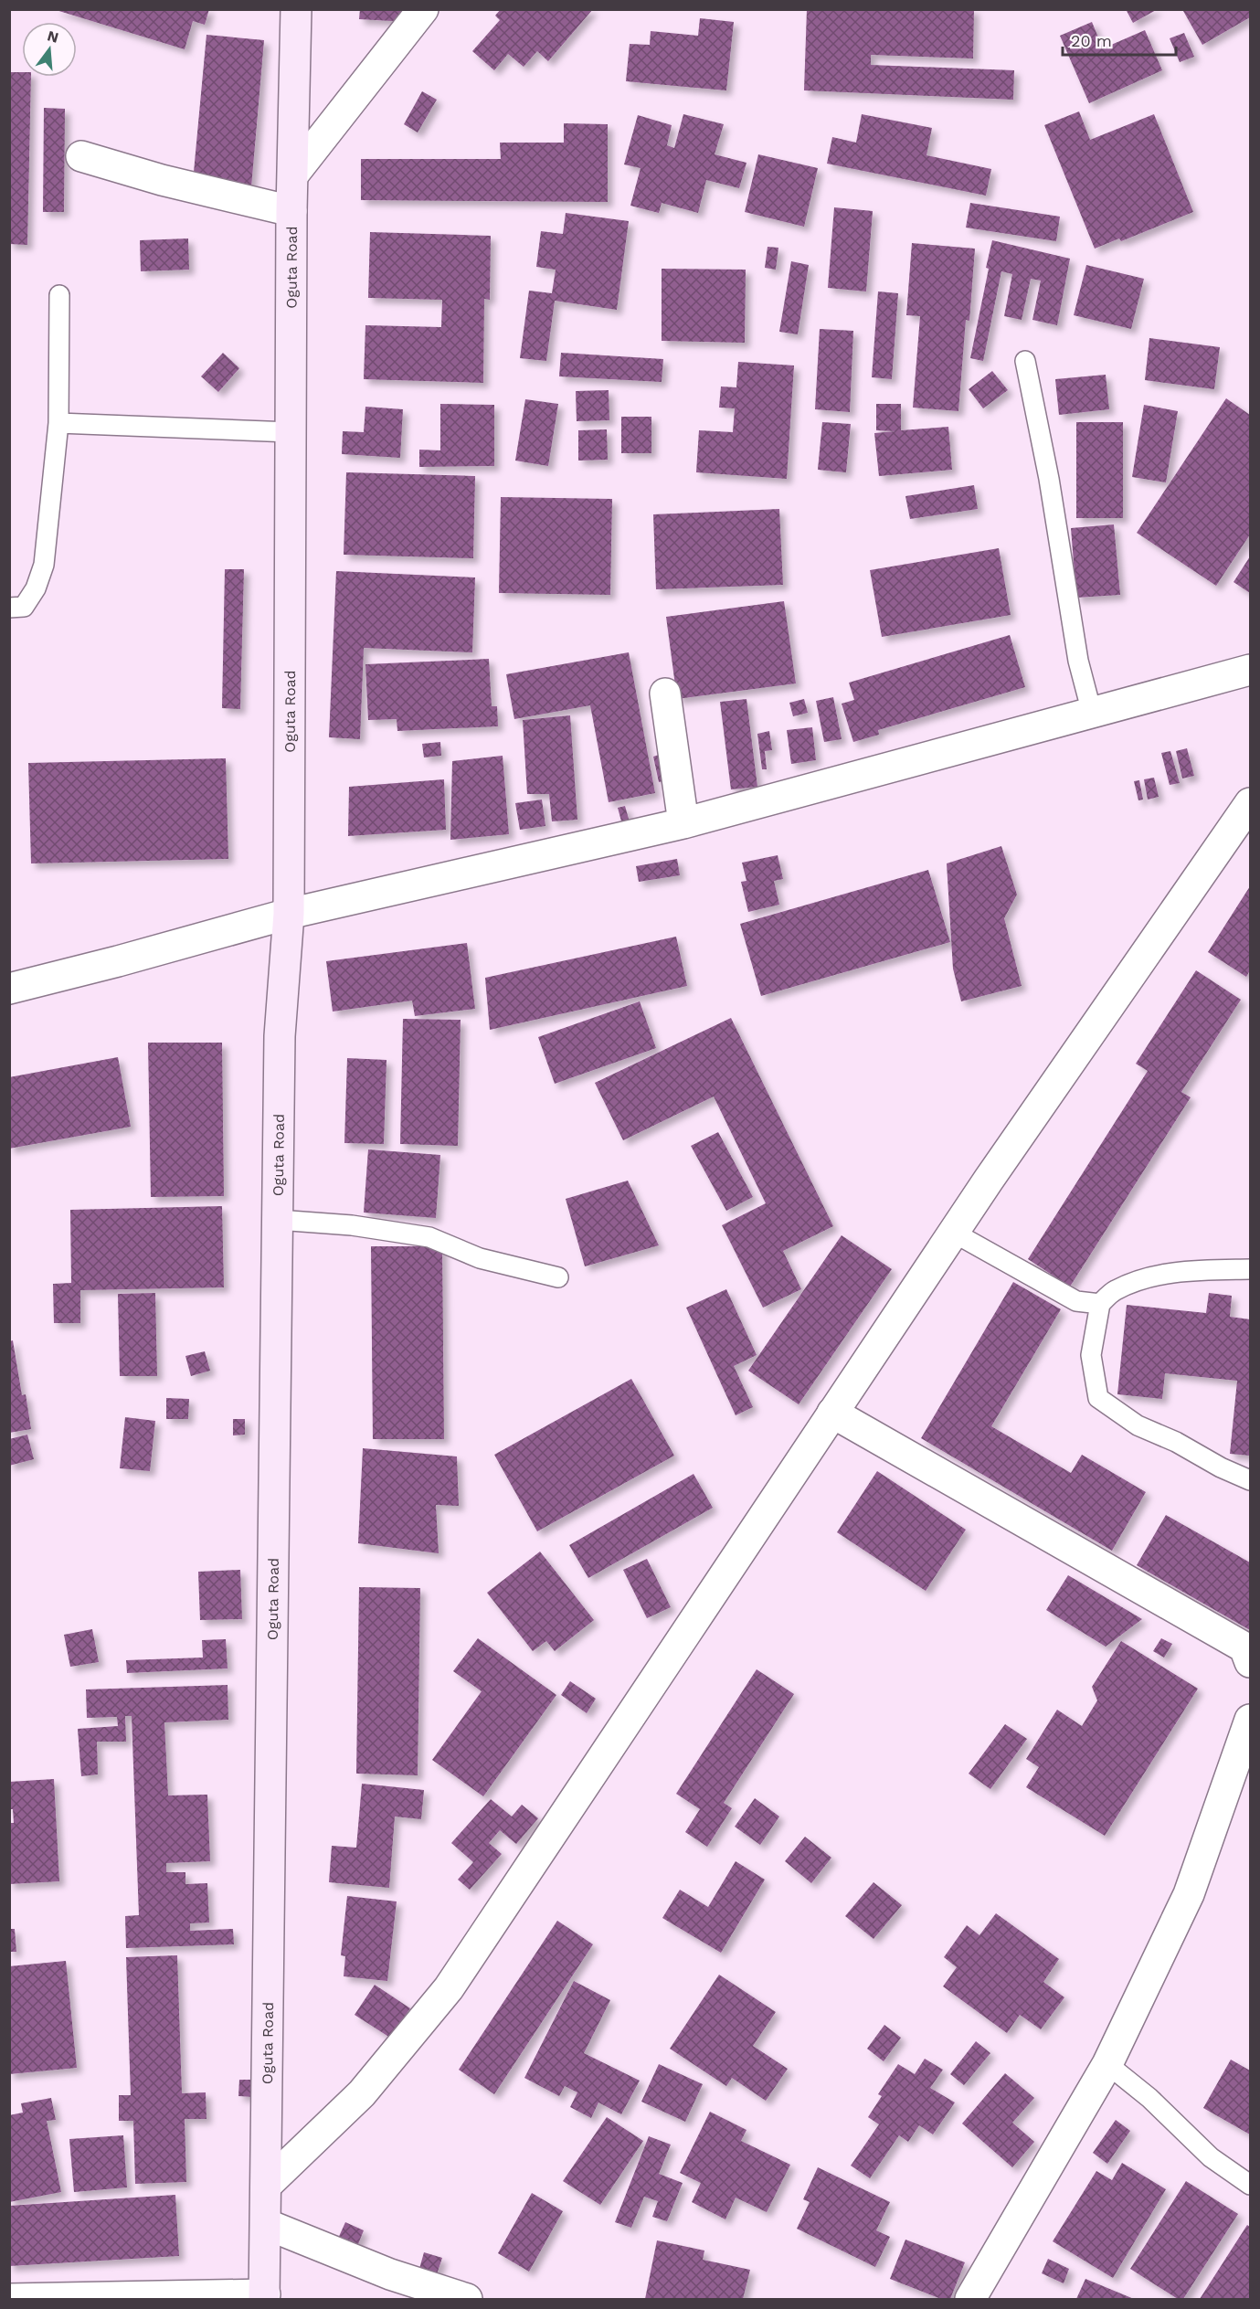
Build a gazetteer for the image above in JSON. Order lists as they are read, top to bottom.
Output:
{
  "streets": {
    "main road": ["Oguta Road"]
  },
  "scale_bar": "20 m",
  "north": "top"
}
